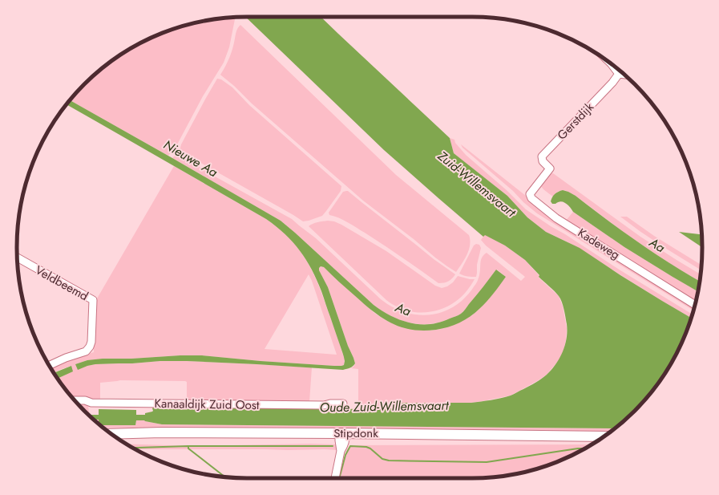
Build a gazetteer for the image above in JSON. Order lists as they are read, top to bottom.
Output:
{
  "streets": {
    "main road": ["Stipdonk"],
    "street": [
      "Gerstdijk",
      "Kadeweg",
      "Veldbeemd",
      "Kanaaldijk Zuid Oost"
    ]
  },
  "crossings": [
    ["Gerstdijk", "Kadeweg"]
  ],
  "water": [
    "Nieuwe Aa",
    "Zuid-Willemsvaart",
    "Aa",
    "Oude Zuid-Willemsvaart"
  ]
}
